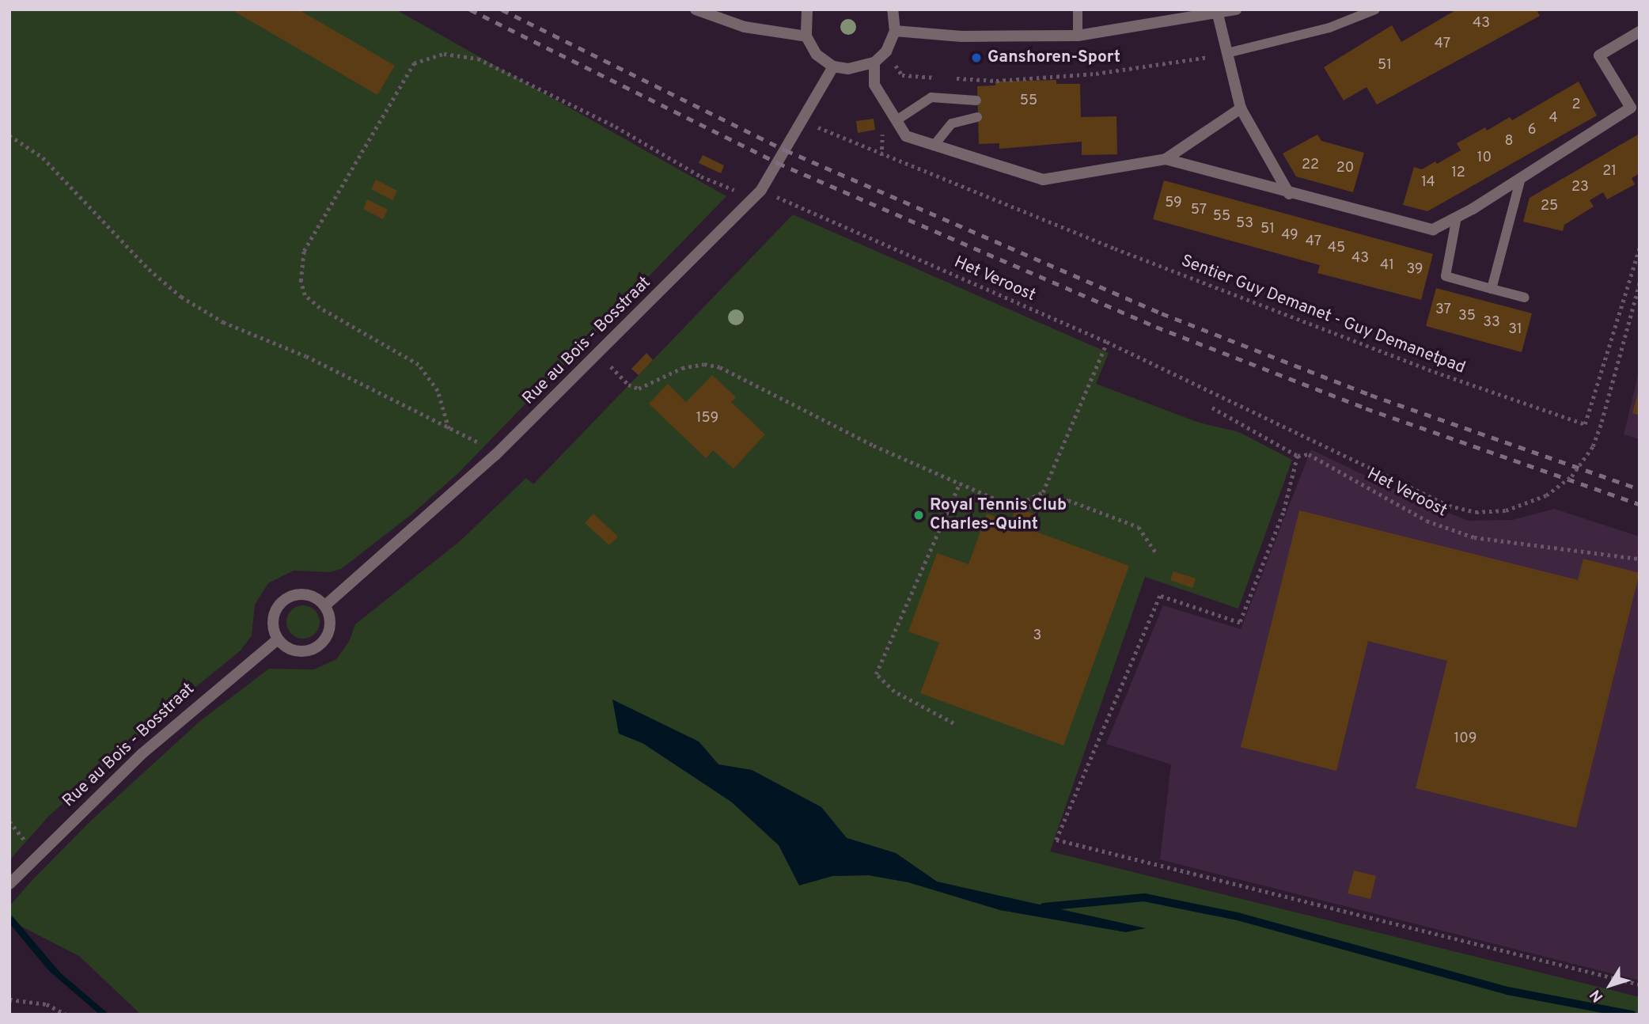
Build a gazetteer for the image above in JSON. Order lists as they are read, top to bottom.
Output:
{
  "streets": {
    "street": ["Rue au Bois - Bosstraat"],
    "path": ["Het Veroost", "Sentier Guy Demanet - Guy Demanetpad"]
  },
  "crossings": [
    ["Het Veroost", "Rue au Bois - Bosstraat"]
  ],
  "places": ["Ganshoren-Sport", "Royal Tennis Club Charles-Quint"],
  "house_numbers": [
    "43",
    "47",
    "51",
    "55",
    "2",
    "4",
    "6",
    "8",
    "10",
    "22",
    "20",
    "21",
    "12",
    "14",
    "23",
    "59",
    "25",
    "57",
    "55",
    "53",
    "51",
    "49",
    "47",
    "45",
    "43",
    "41",
    "39",
    "37",
    "35",
    "33",
    "31",
    "159",
    "3",
    "109"
  ],
  "north": "bottom left"
}
